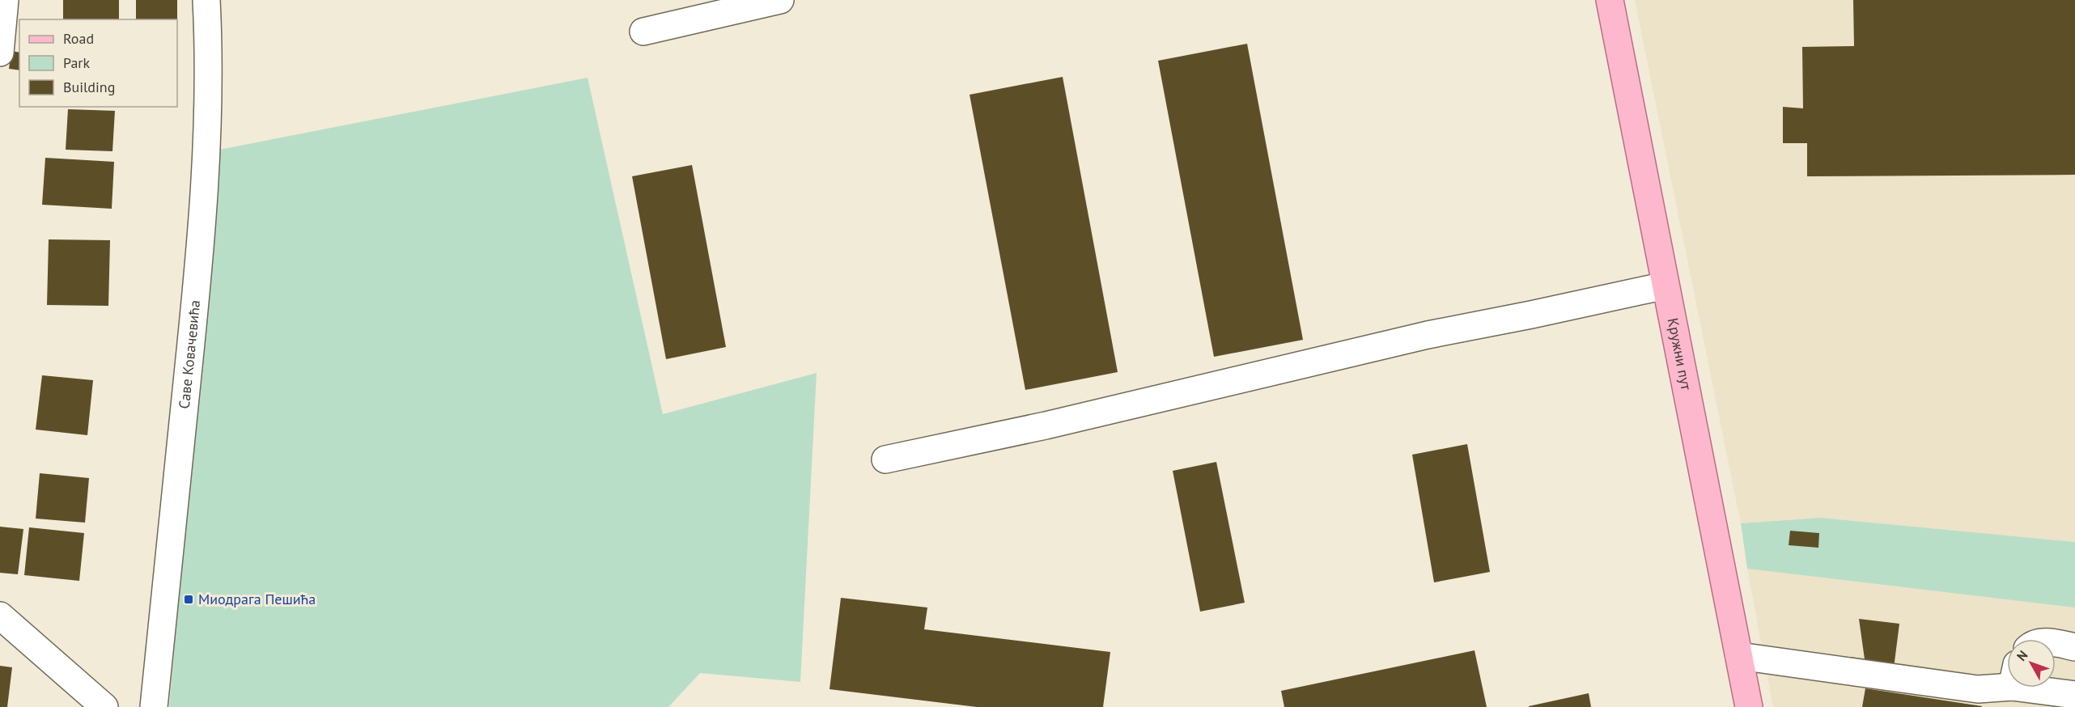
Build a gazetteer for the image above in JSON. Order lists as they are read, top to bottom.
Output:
{
  "streets": {
    "main road": ["Кружни пут"],
    "street": ["Саве Ковачевића"]
  },
  "places": {
    "transit": ["Миодрага Пешића"]
  },
  "legend": ["Road", "Park", "Building"],
  "north": "top left"
}
